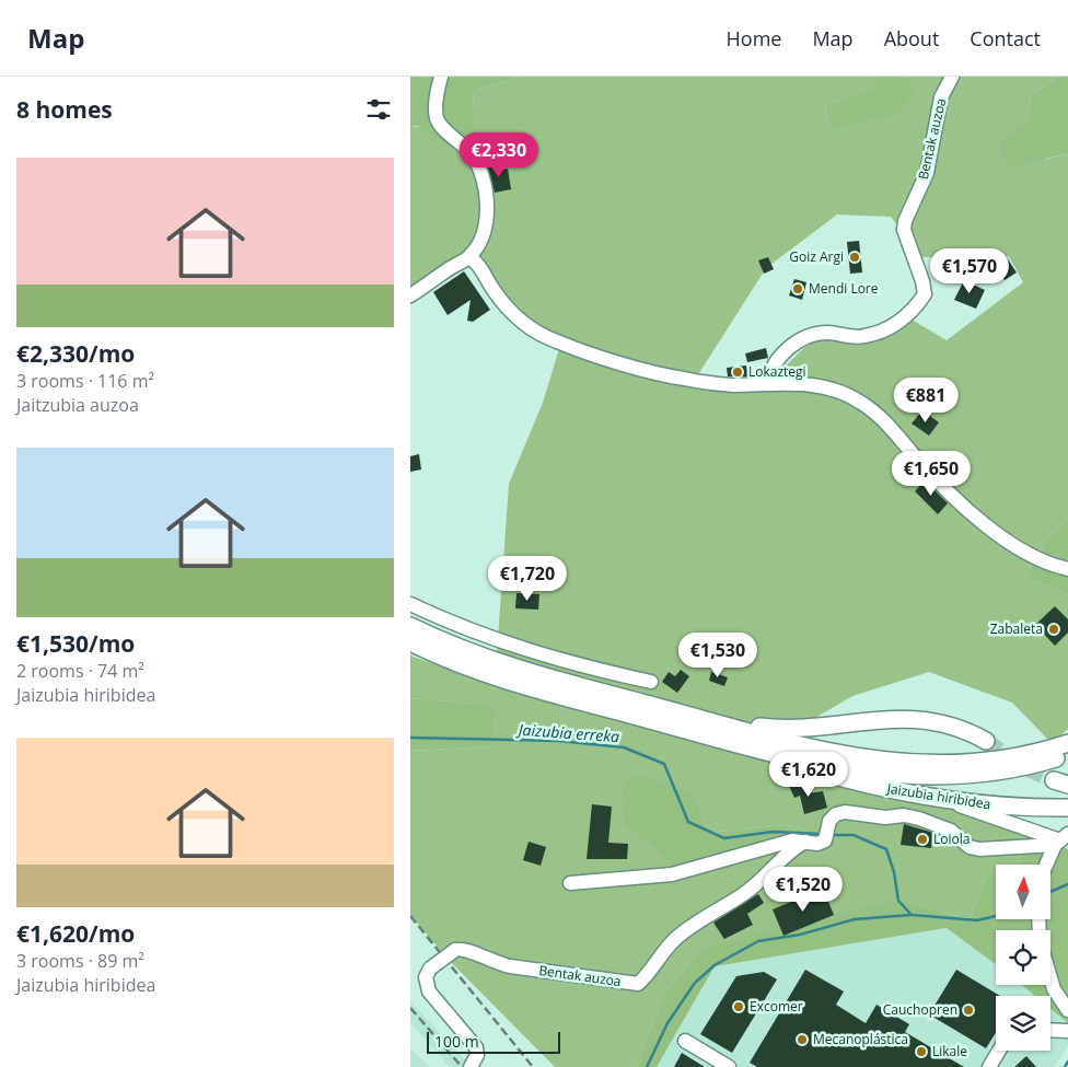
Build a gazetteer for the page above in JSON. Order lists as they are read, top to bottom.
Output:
{
  "streets": {
    "main road": ["Jaizubia hiribidea"],
    "street": ["Bentak auzoa"]
  },
  "water": ["Jaizubia erreka"],
  "places": [
    "Goiz Argi",
    "Mendi Lore",
    "Lokaztegi",
    "Zabaleta",
    "Loiola",
    "Excomer",
    "Cauchopren",
    "Mecanoplástica",
    "Likale"
  ],
  "scale_bar": "100 m",
  "north": "top",
  "page": {
    "header": "Map",
    "nav": [
      "Home",
      "Map",
      "About",
      "Contact"
    ],
    "heading": "8 homes",
    "price": [
      "€2,330",
      "€1,570",
      "€881",
      "€1,650",
      "€1,720",
      "€1,530",
      "€1,620",
      "€1,520"
    ],
    "list": [
      {
        "name": "€2,330/mo",
        "note": "3 rooms · 116 m² · Jaitzubia auzoa"
      },
      {
        "name": "€1,530/mo",
        "note": "2 rooms · 74 m² · Jaizubia hiribidea"
      },
      {
        "name": "€1,620/mo",
        "note": "3 rooms · 89 m² · Jaizubia hiribidea"
      }
    ],
    "scale": "100 m"
  }
}
